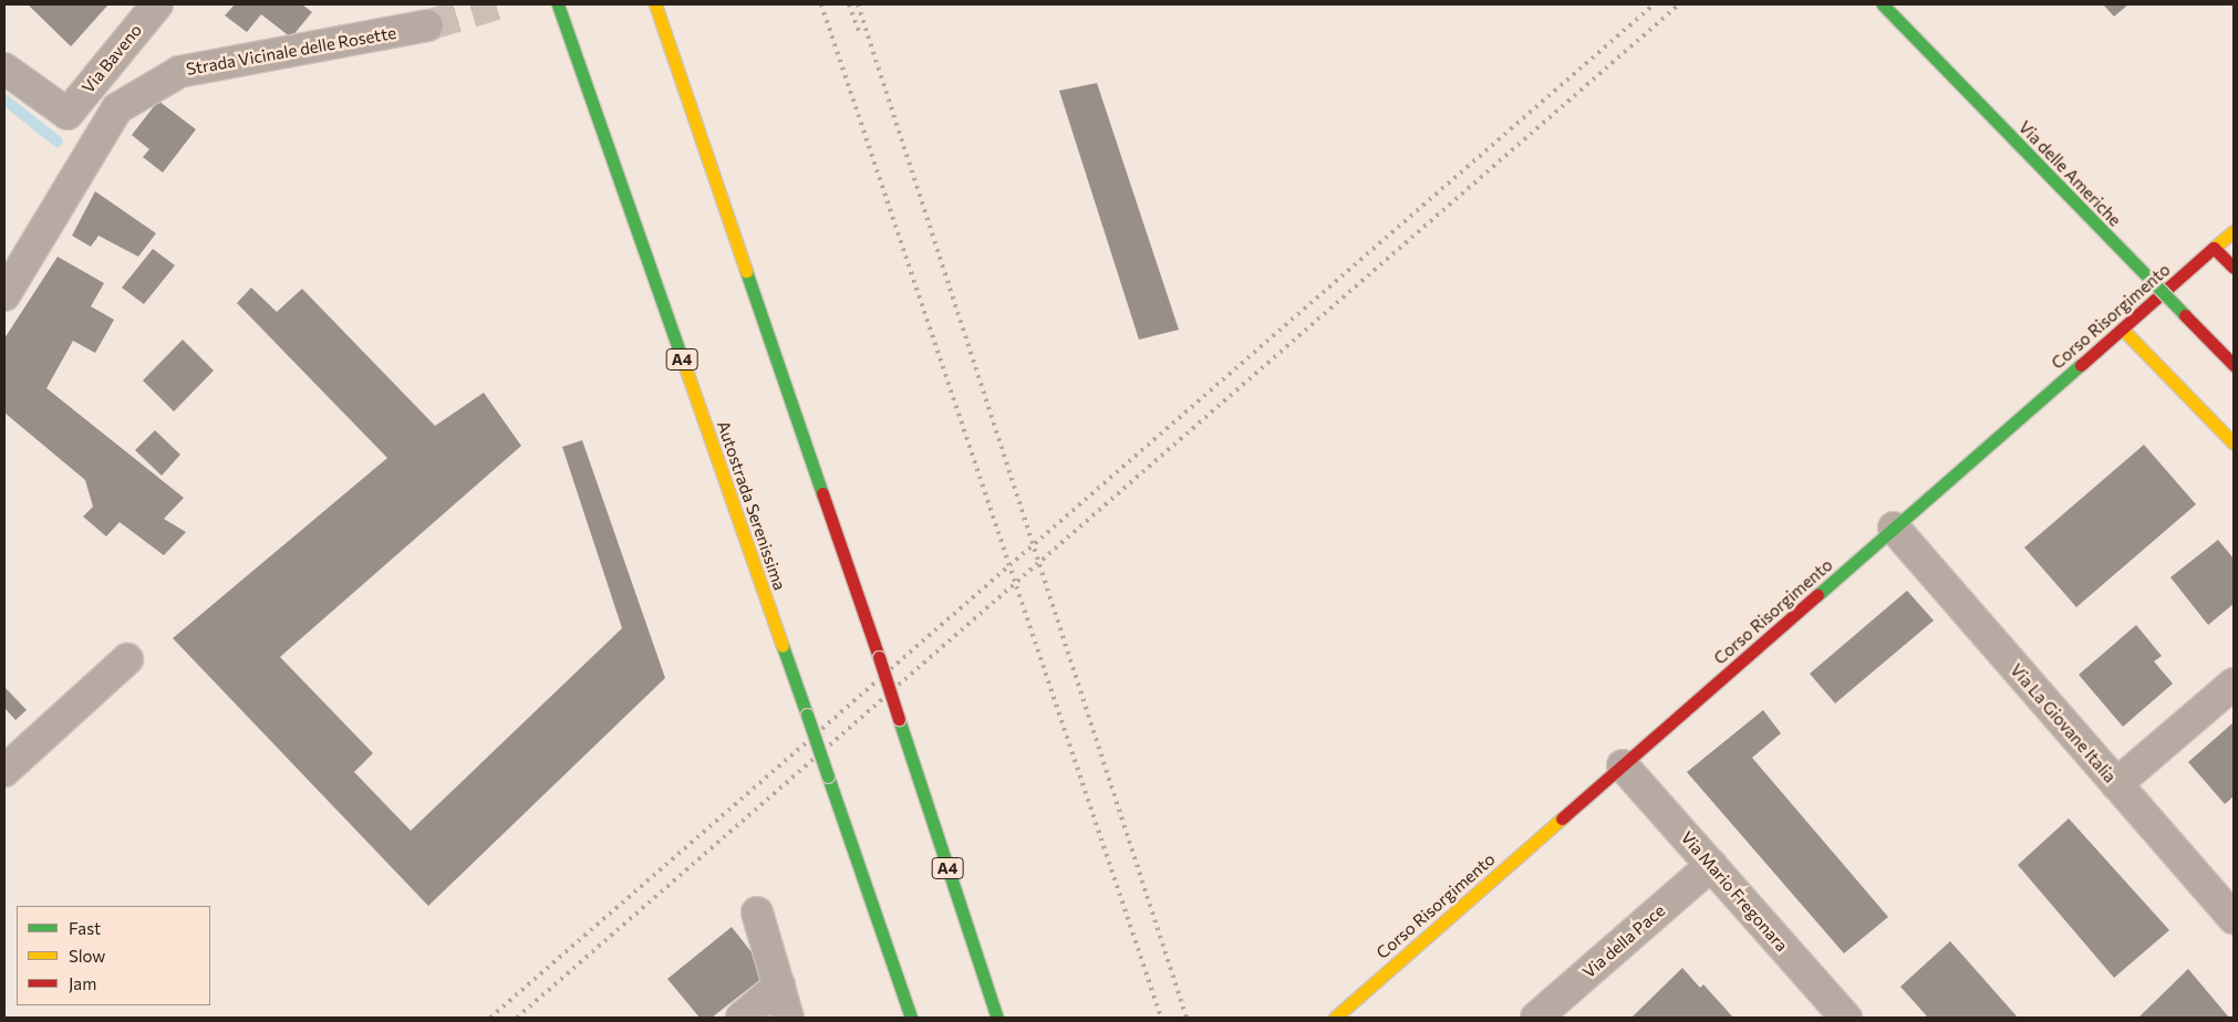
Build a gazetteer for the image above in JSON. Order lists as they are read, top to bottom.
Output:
{
  "streets": {
    "main road": [
      "Via delle Americhe",
      "Corso Risorgimento",
      "A4",
      "Autostrada Serenissima"
    ],
    "street": [
      "Strada Vicinale delle Rosette",
      "Via Baveno",
      "Via La Giovane Italia",
      "Via Mario Fregonara",
      "Via della Pace"
    ]
  },
  "crossings": [
    ["Corso Risorgimento", "Via La Giovane Italia"],
    ["Corso Risorgimento", "Via Mario Fregonara"],
    ["Via Mario Fregonara", "Via della Pace"]
  ],
  "legend": ["Fast", "Slow", "Jam"]
}
